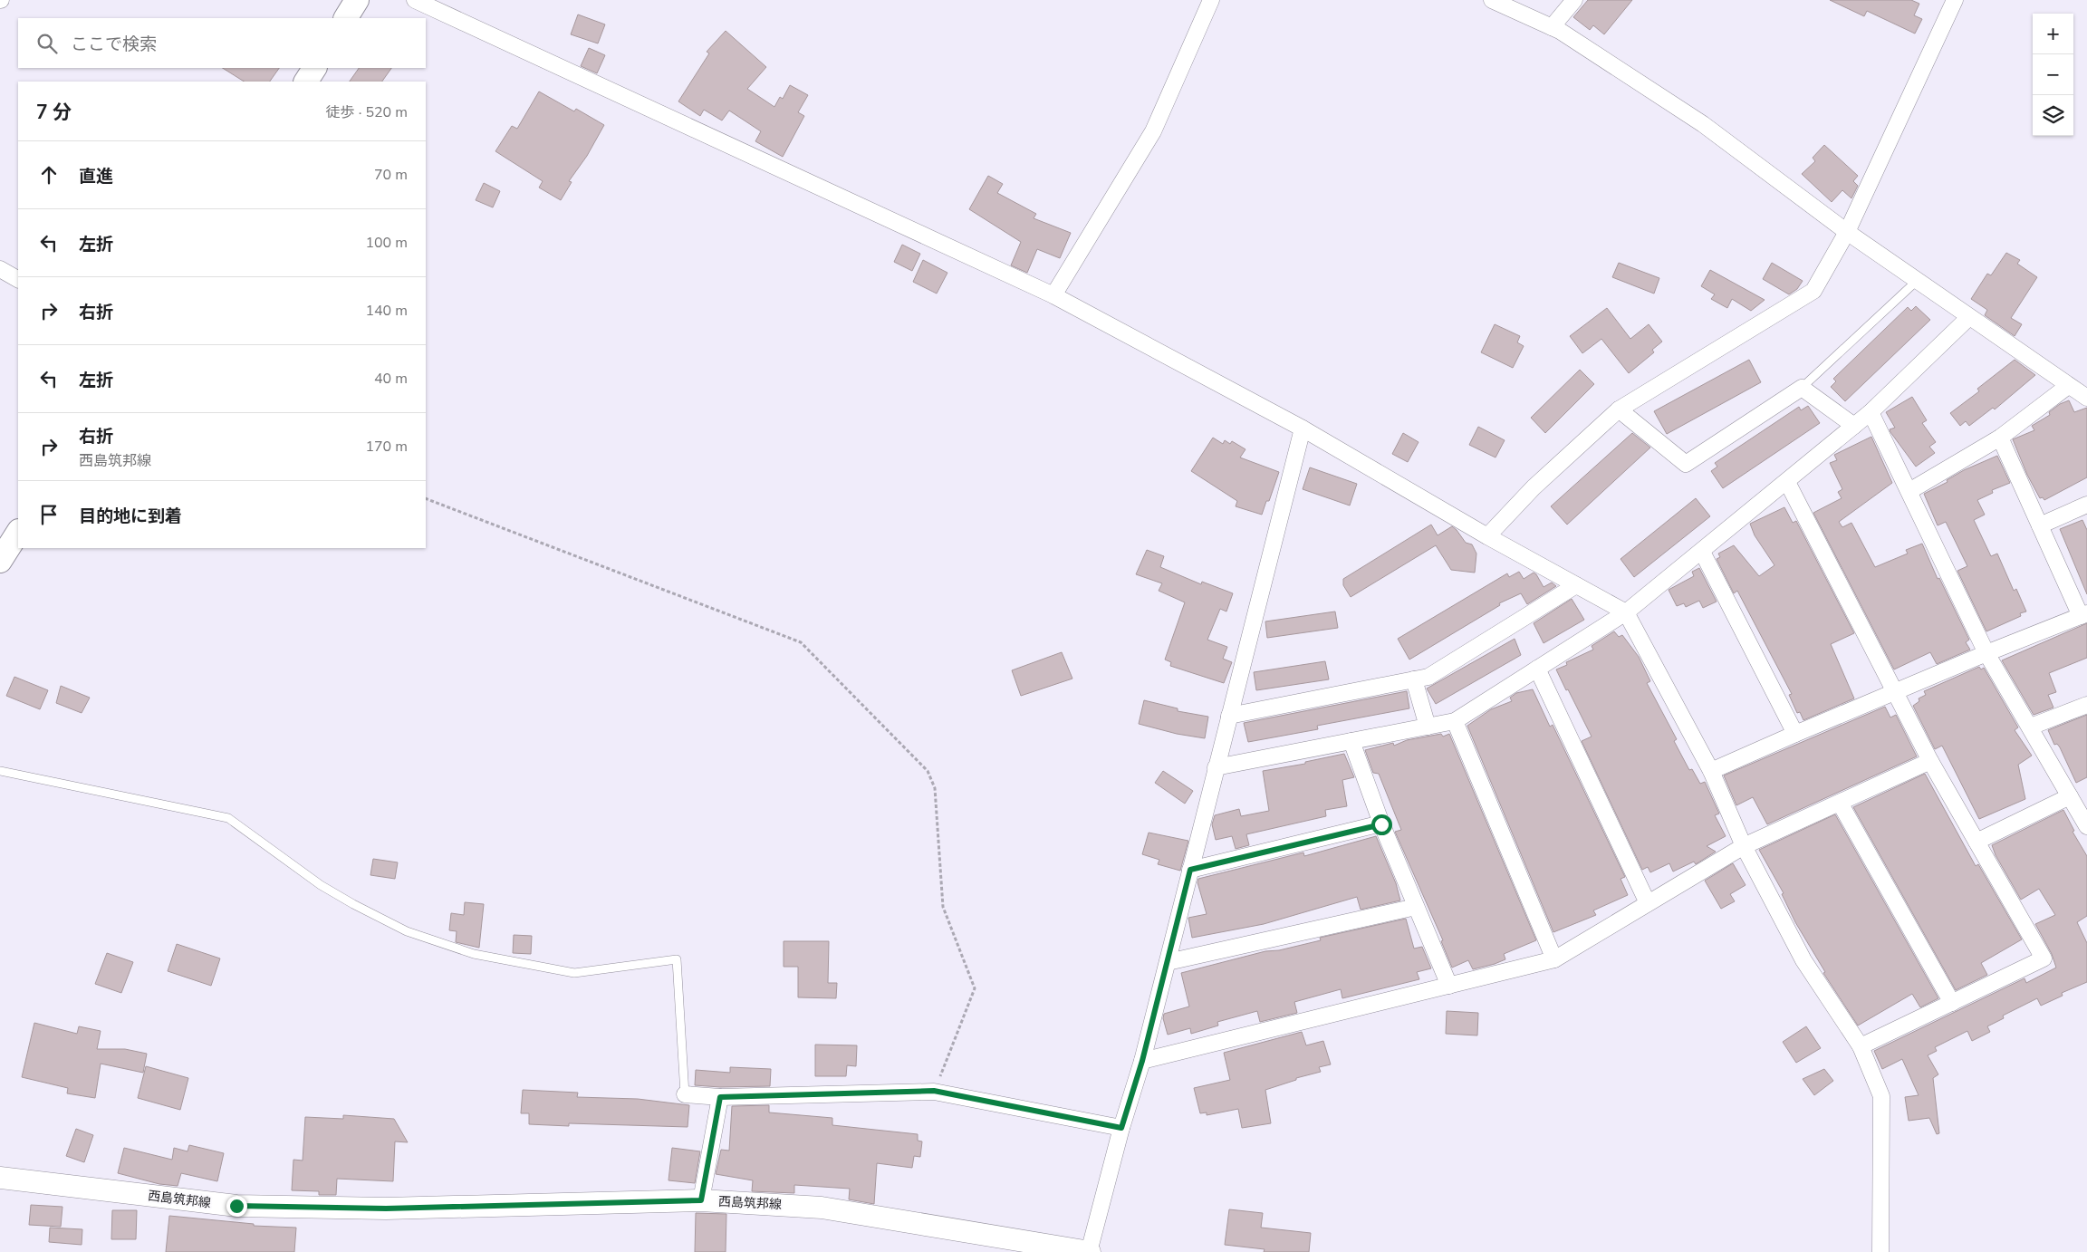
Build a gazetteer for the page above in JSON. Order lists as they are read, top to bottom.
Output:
{
  "streets": {
    "main road": ["西島筑邦線"]
  },
  "page": {
    "map_buttons": ["+", "−"],
    "search": "ここで検索",
    "heading": ["7 分", "徒歩 · 520 m"],
    "list": [
      ["直進", "70 m"],
      ["左折", "100 m"],
      ["右折", "140 m"],
      ["左折", "40 m"],
      ["右折", "西島筑邦線", "170 m"],
      "目的地に到着"
    ]
  }
}
